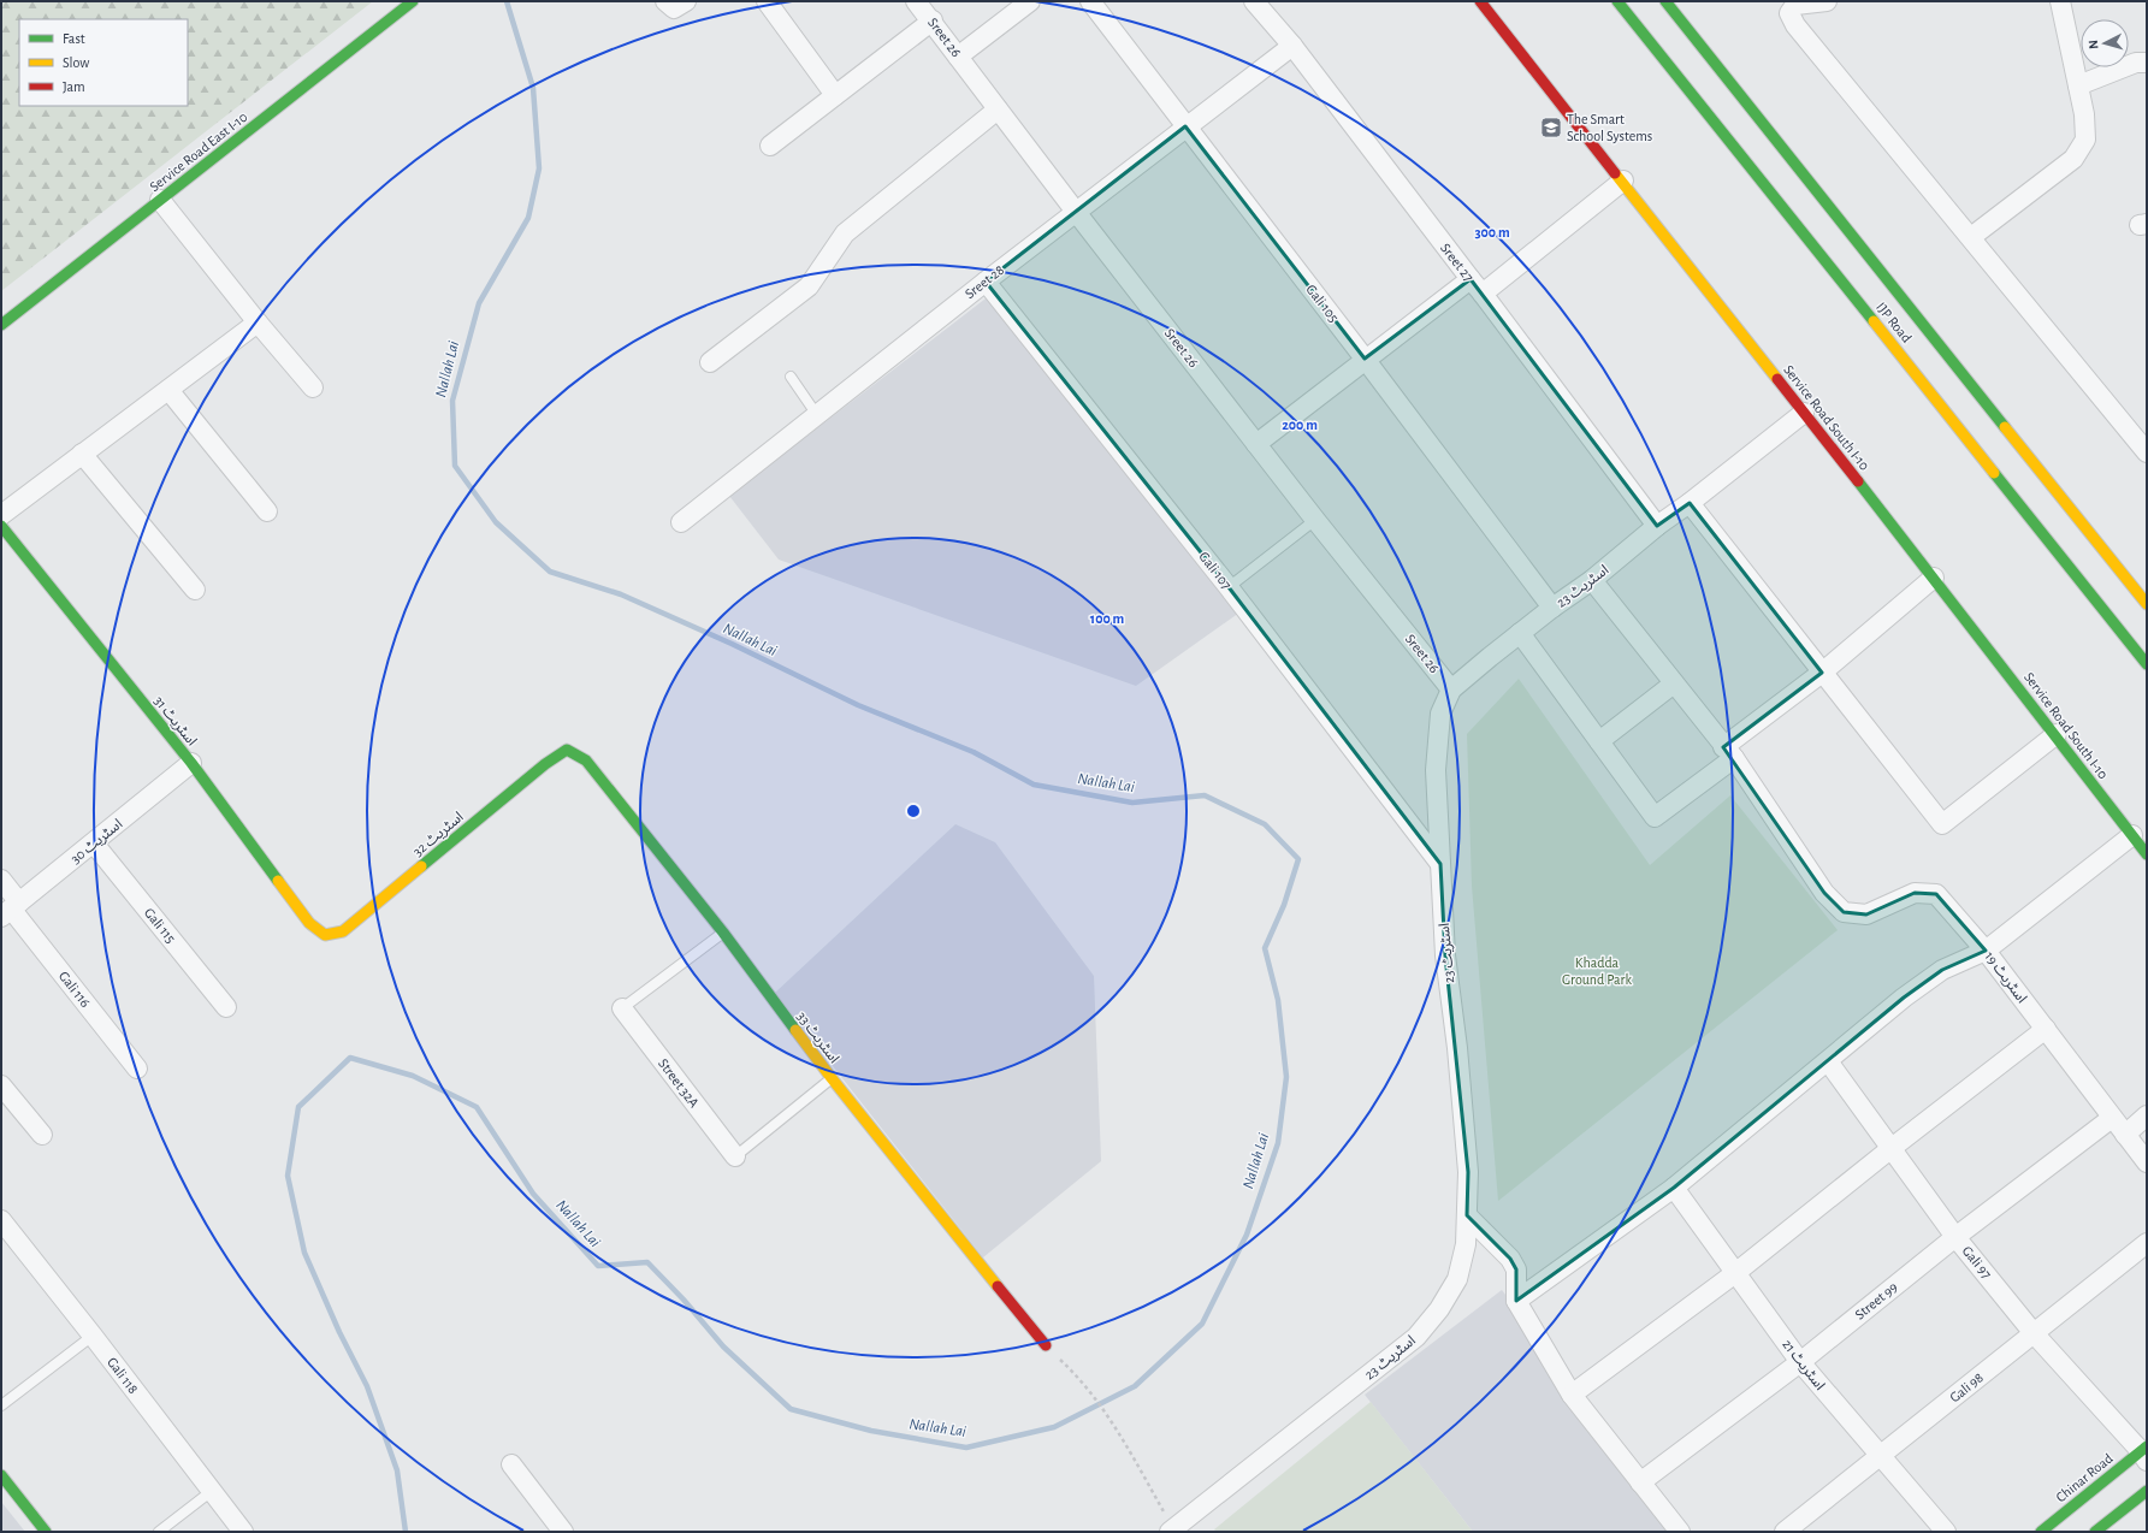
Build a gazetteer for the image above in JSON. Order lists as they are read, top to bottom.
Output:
{
  "streets": {
    "main road": [
      "Service Road East I-10",
      "IJP Road",
      "Service Road South I-10",
      "اسٹریٹ 31",
      "اسٹریٹ 32",
      "اسٹریٹ 33",
      "Chinar Road"
    ],
    "street": [
      "Sreet 26",
      "Sreet 27",
      "Sreet 28",
      "Gali 105",
      "Gali 107",
      "اسٹریٹ 23",
      "اسٹریٹ 30",
      "Gali 115",
      "اسٹریٹ 19",
      "Gali 116",
      "Street 32A",
      "Gali 97",
      "Street 99",
      "اسٹریٹ 21",
      "Gali 118",
      "Gali 98"
    ]
  },
  "crossings": [
    ["Sreet 26", "Sreet 28"],
    ["Sreet 26", "اسٹریٹ 23"],
    ["Sreet 27", "Sreet 28"],
    ["Sreet 27", "اسٹریٹ 23"],
    ["Sreet 28", "Gali 105"],
    ["Sreet 28", "Gali 107"],
    ["Gali 105", "اسٹریٹ 23"],
    ["Service Road South I-10", "اسٹریٹ 23"],
    ["Gali 107", "اسٹریٹ 23"],
    ["اسٹریٹ 23", "اسٹریٹ 19"],
    ["اسٹریٹ 31", "اسٹریٹ 32"],
    ["اسٹریٹ 31", "اسٹریٹ 30"],
    ["اسٹریٹ 32", "اسٹریٹ 33"],
    ["اسٹریٹ 30", "Gali 115"],
    ["اسٹریٹ 30", "Gali 116"],
    ["اسٹریٹ 19", "Street 99"],
    ["Gali 97", "Street 99"],
    ["Gali 97", "Gali 98"],
    ["Gali 97", "Chinar Road"],
    ["Street 99", "اسٹریٹ 21"],
    ["اسٹریٹ 21", "Gali 98"]
  ],
  "water": ["Nallah Lai"],
  "parks": ["Khadda Ground Park"],
  "places": {
    "school or university": ["The Smart School Systems"]
  },
  "legend": ["Fast", "Slow", "Jam"],
  "north": "left",
  "rings": ["300 m", "200 m", "100 m"]
}
